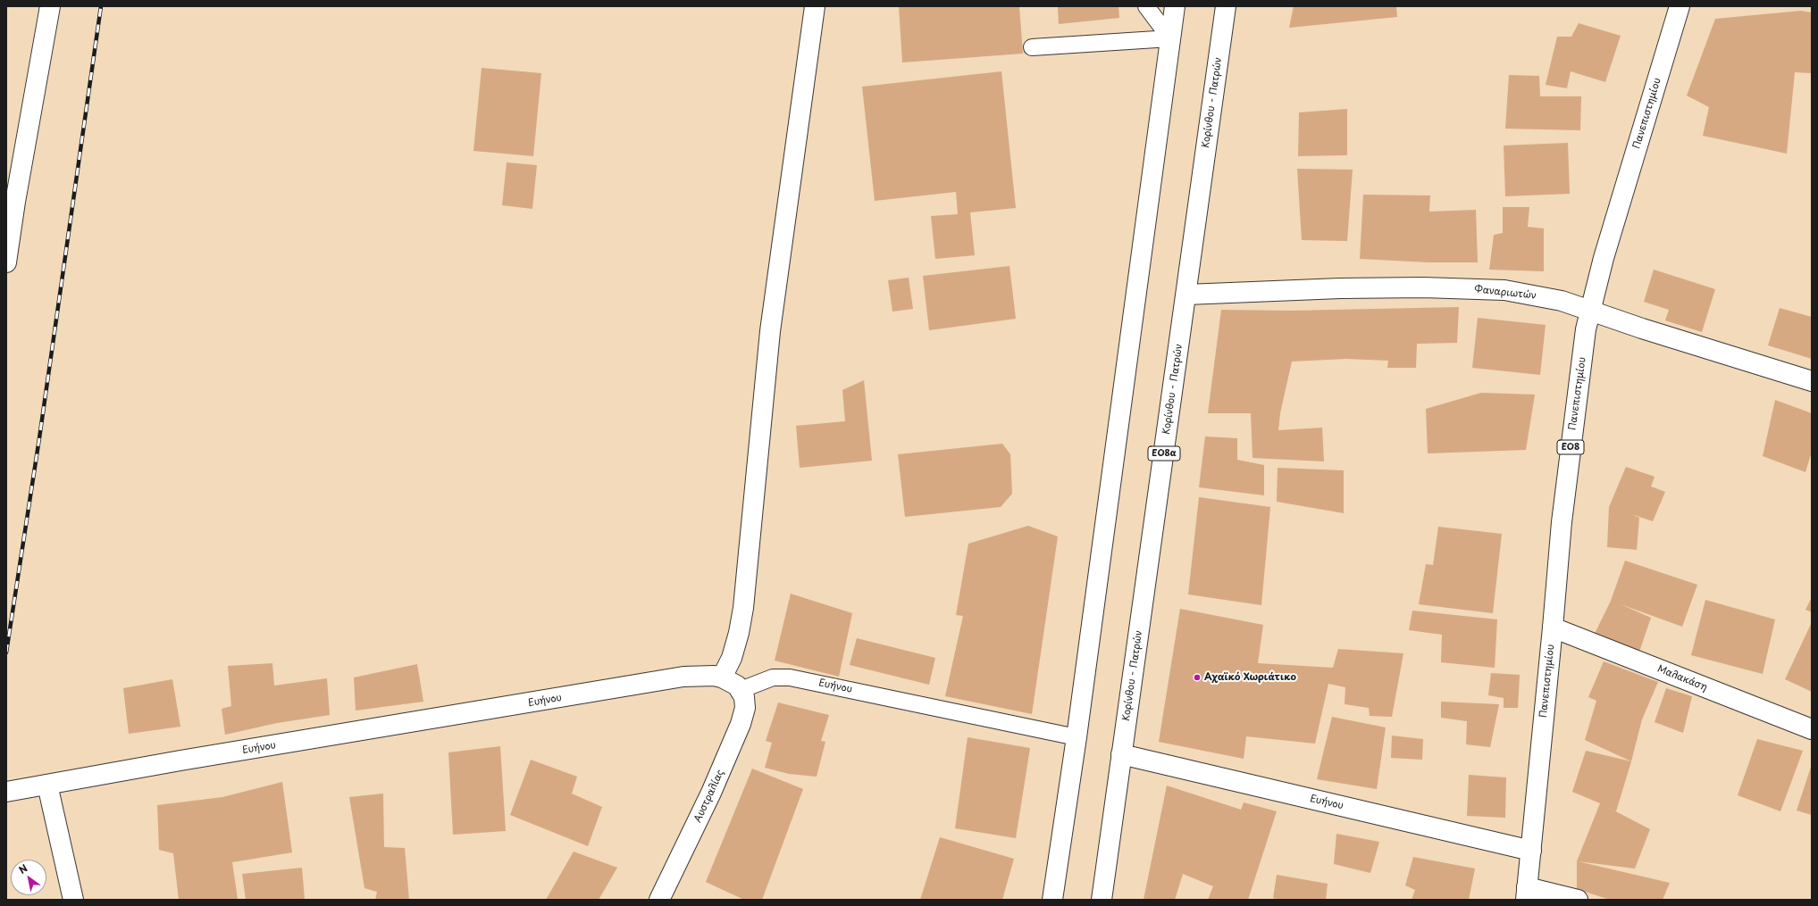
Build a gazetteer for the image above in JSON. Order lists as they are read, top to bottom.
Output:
{
  "streets": {
    "main road": [
      "Κορίνθου - Πατρών",
      "Πανεπιστημίου",
      "Φαναριωτών",
      "ΕΟ8",
      "ΕΟ8α",
      "Μαλακάση",
      "Ευήνου",
      "Αυστραλίας"
    ]
  },
  "crossings": [
    ["Κορίνθου - Πατρών", "Φαναριωτών"],
    ["Κορίνθου - Πατρών", "Ευήνου"],
    ["Πανεπιστημίου", "Φαναριωτών"],
    ["Πανεπιστημίου", "Μαλακάση"],
    ["Πανεπιστημίου", "Ευήνου"],
    ["Ευήνου", "Αυστραλίας"]
  ],
  "places": ["Αχαϊκό Χωριάτικο"],
  "north": "top left"
}
